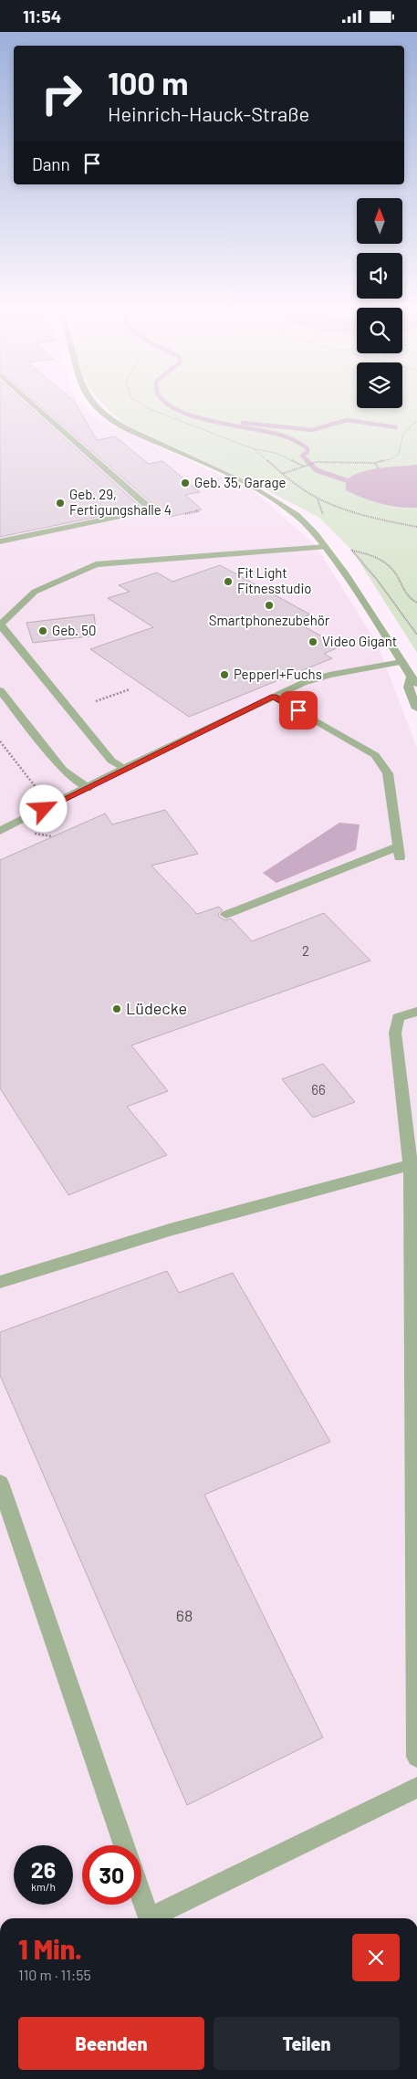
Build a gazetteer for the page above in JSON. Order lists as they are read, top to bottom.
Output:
{
  "places": [
    "Geb. 35, Garage",
    "Geb. 29, Fertigungshalle 4",
    "Fit Light Fitnesstudio",
    "Smartphonezubehör",
    "Geb. 50",
    "Video Gigant",
    "Pepperl+Fuchs",
    "Lüdecke"
  ],
  "house_numbers": ["2", "66", "68"],
  "north": "top",
  "page": {
    "status": "11:54",
    "turn": ["100 m", "Heinrich-Hauck-Straße"],
    "then": "Dann",
    "speed": "26 km/h",
    "limit": "30",
    "heading": ["1 Min.", "110 m · 11:55"],
    "buttons": ["Beenden", "Teilen"]
  }
}
